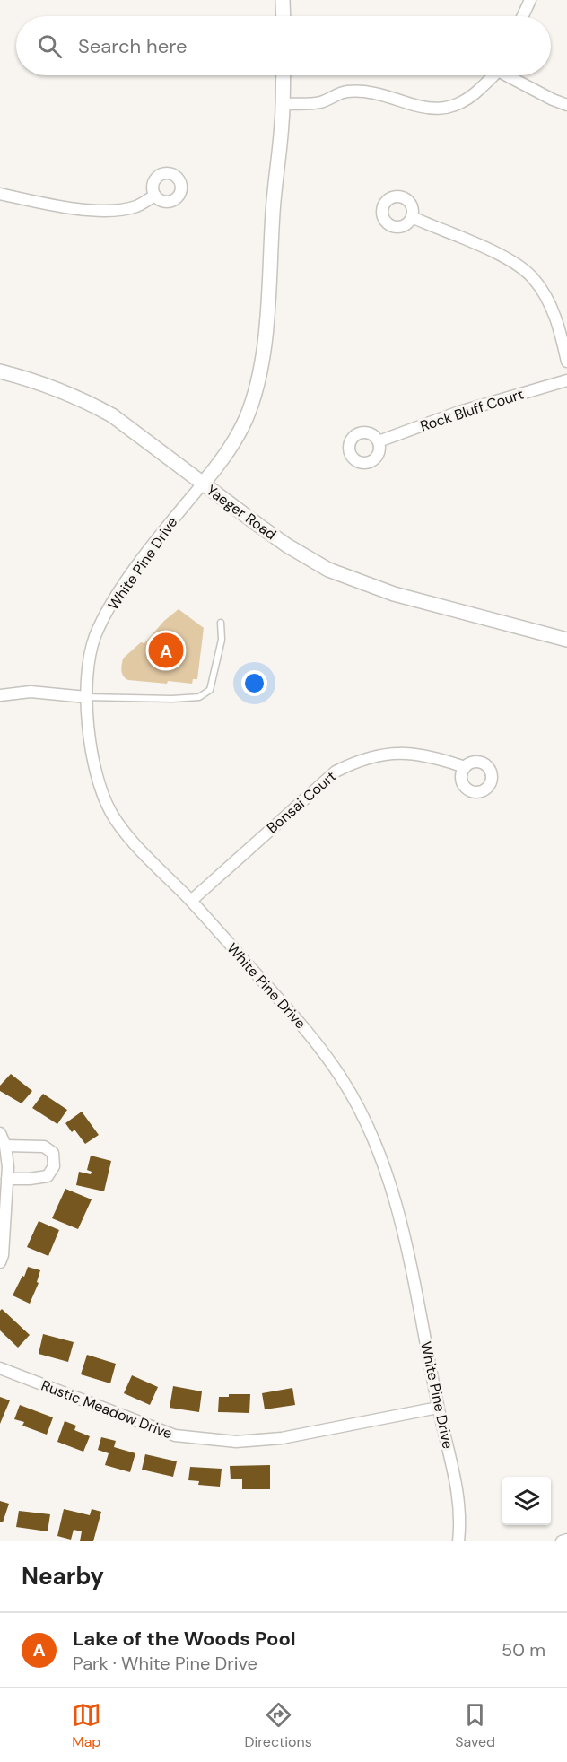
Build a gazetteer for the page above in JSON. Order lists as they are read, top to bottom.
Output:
{
  "streets": {
    "street": [
      "Rock Bluff Court",
      "Yaeger Road",
      "White Pine Drive",
      "Bonsai Court",
      "Rustic Meadow Drive"
    ]
  },
  "crossings": [
    ["Yaeger Road", "White Pine Drive"],
    ["White Pine Drive", "Bonsai Court"],
    ["White Pine Drive", "Rustic Meadow Drive"]
  ],
  "page": {
    "search": "Search here",
    "pins": "A",
    "heading": "Nearby",
    "list": [
      {
        "mark": "A",
        "name": "Lake of the Woods Pool",
        "note": "Park · White Pine Drive",
        "value": "50 m"
      }
    ],
    "nav": ["Map", "Directions", "Saved"]
  }
}
